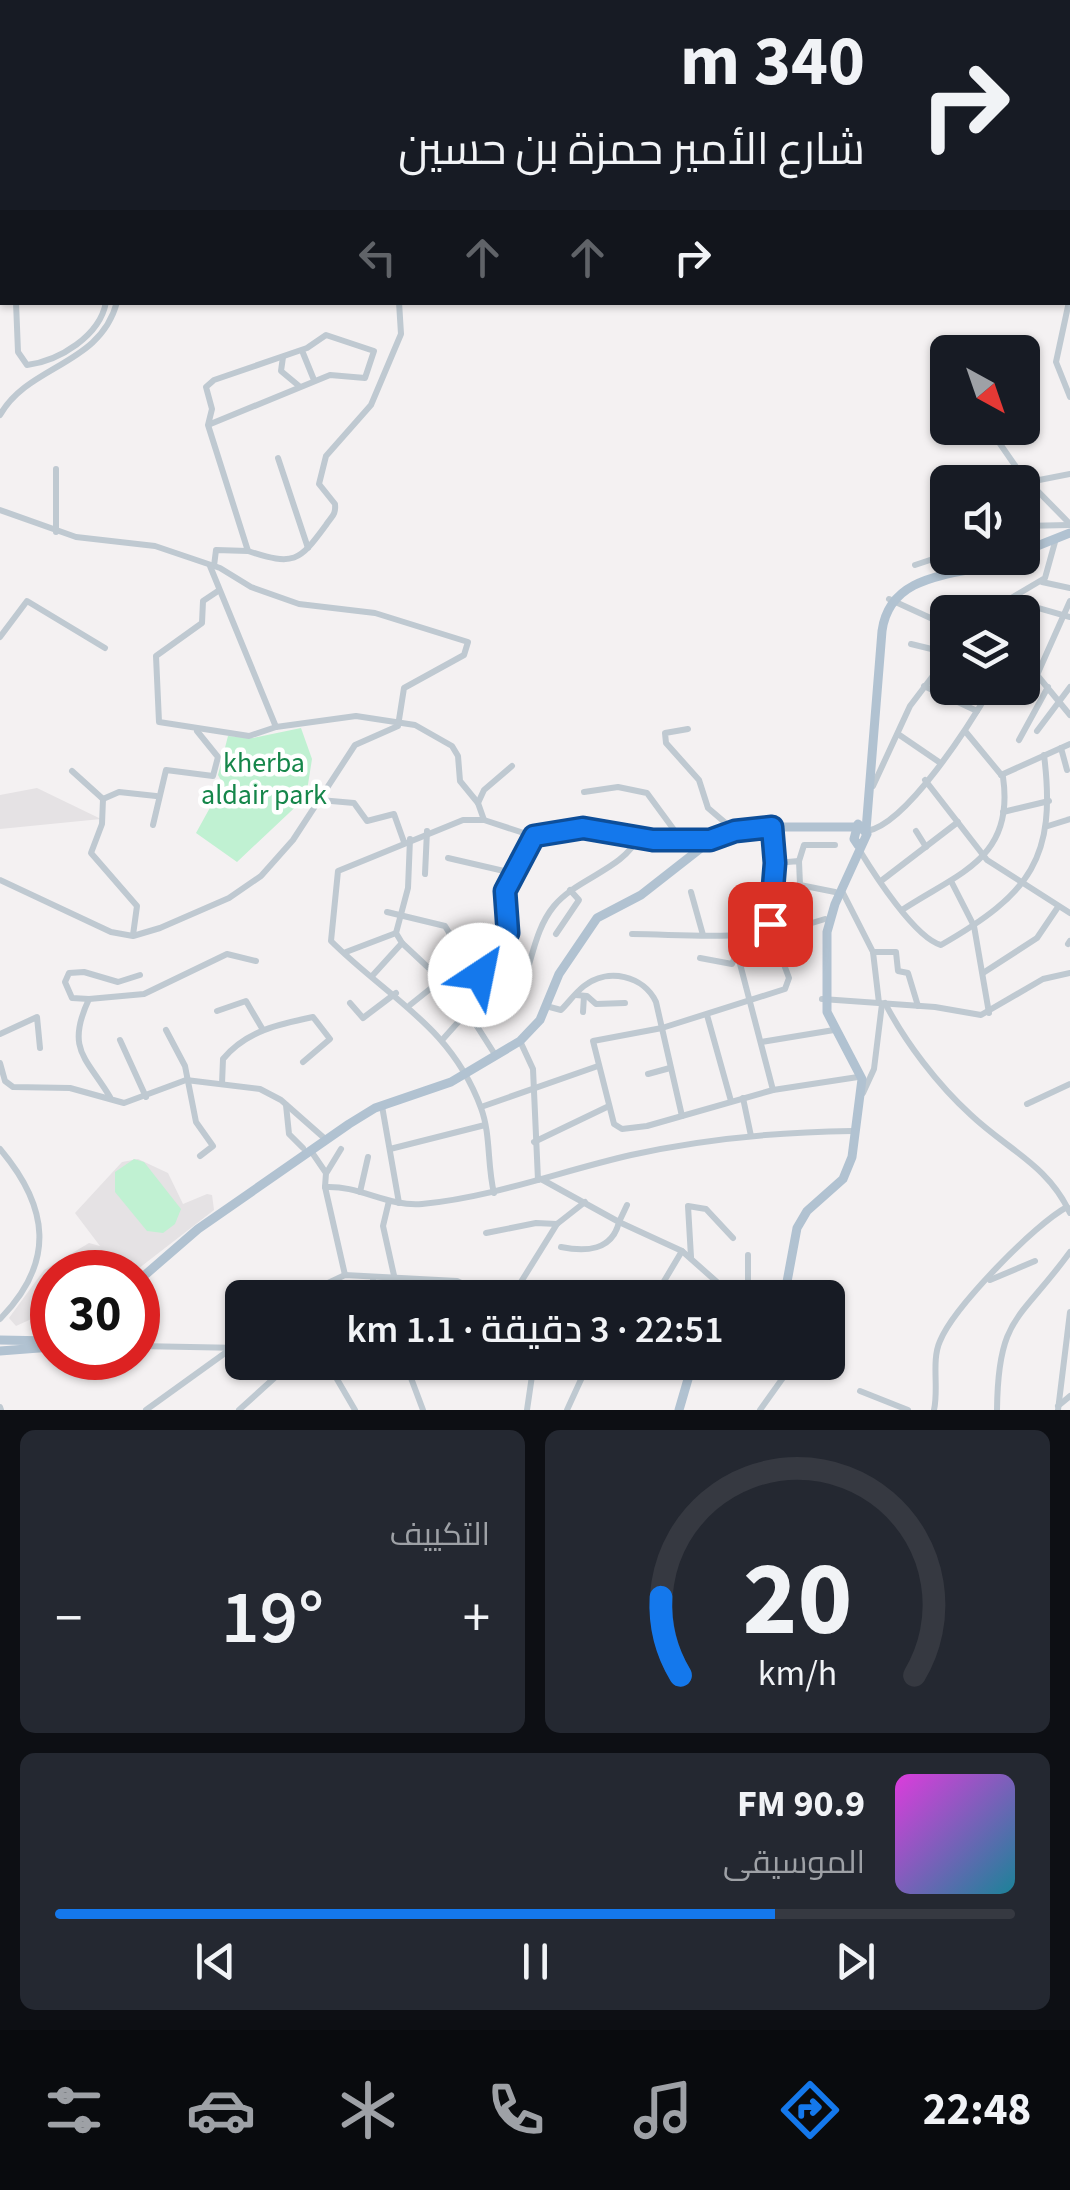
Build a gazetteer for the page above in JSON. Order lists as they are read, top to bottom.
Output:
{
  "parks": ["kherba aldair park"],
  "north": "bottom right",
  "page": {
    "turn": ["340 m", "شارع الأمير حمزة بن حسين"],
    "limit": "30",
    "trip": "22:51 · 3 دقيقة · 1.1 km",
    "tile": "التكييف",
    "heat": ["−", "19°", "+"],
    "song": ["90.9 FM", "الموسيقى"],
    "tabs": "22:48",
    "gauge": ["20", "km/h"]
  }
}
